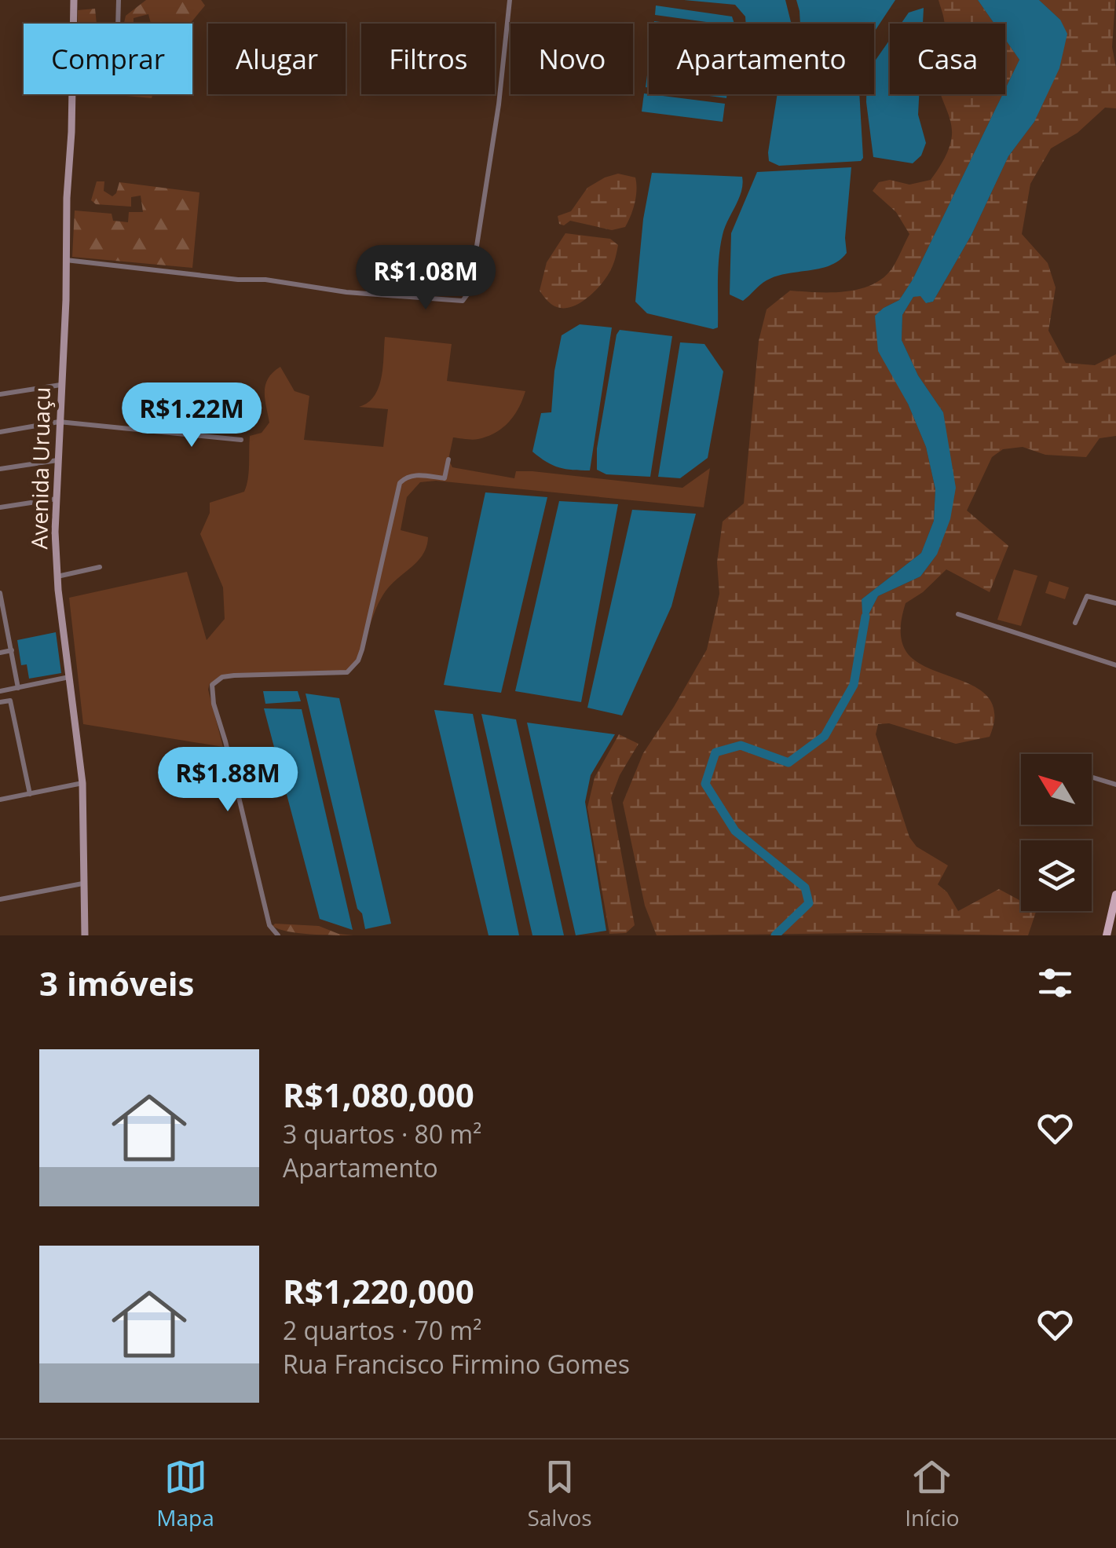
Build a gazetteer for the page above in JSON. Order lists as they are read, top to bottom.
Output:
{
  "streets": {
    "street": ["Avenida Uruaçu"]
  },
  "north": "top left",
  "page": {
    "chip": [
      "Comprar",
      "Alugar",
      "Filtros",
      "Novo",
      "Apartamento",
      "Casa"
    ],
    "price": ["R$1.08M", "R$1.22M", "R$1.88M"],
    "heading": "3 imóveis",
    "list": [
      {
        "name": "R$1,080,000",
        "note": "3 quartos · 80 m² · Apartamento"
      },
      {
        "name": "R$1,220,000",
        "note": "2 quartos · 70 m² · Rua Francisco Firmino Gomes"
      }
    ],
    "tabs": ["Mapa", "Salvos", "Início"]
  }
}
